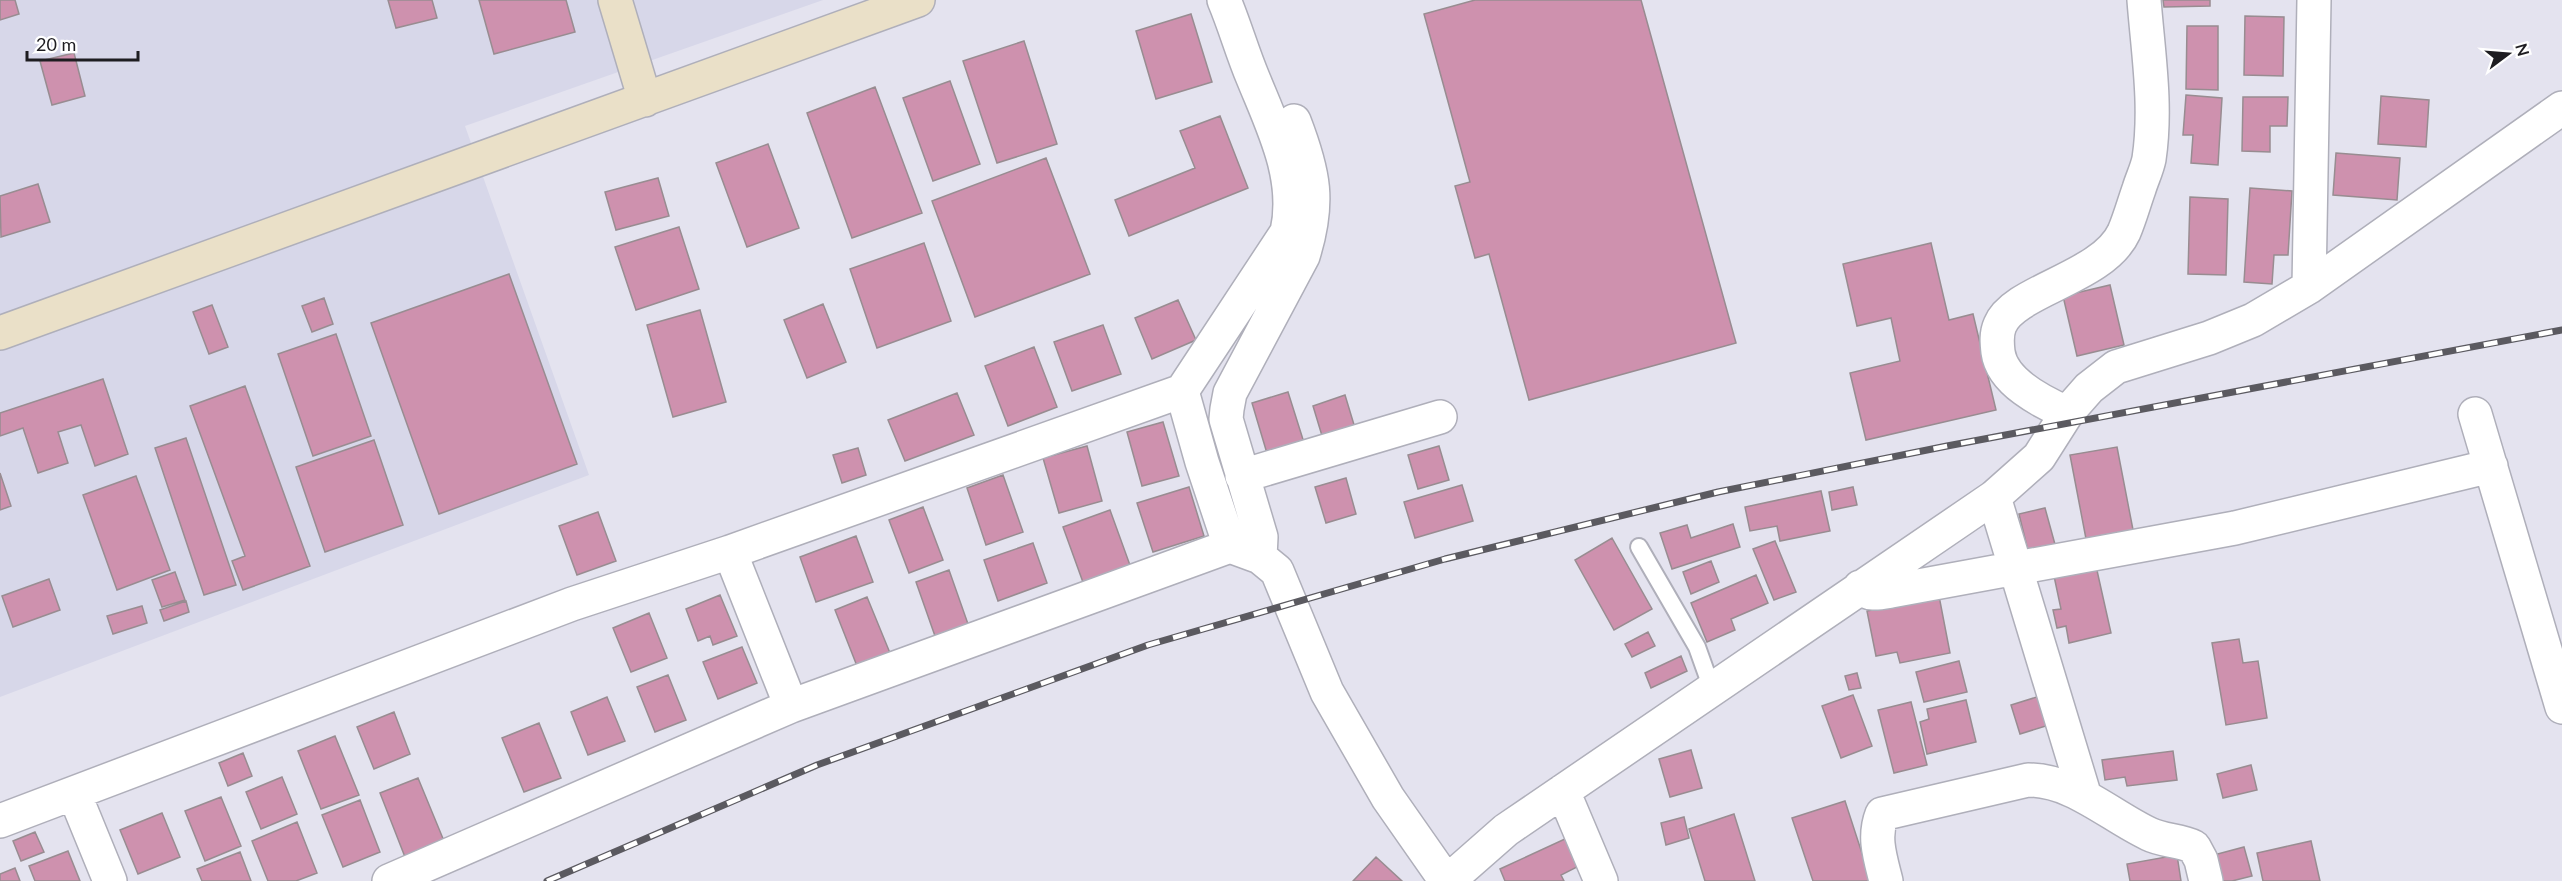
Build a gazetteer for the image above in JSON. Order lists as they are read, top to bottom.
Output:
{
  "scale_bar": "20 m",
  "north": "right"
}
